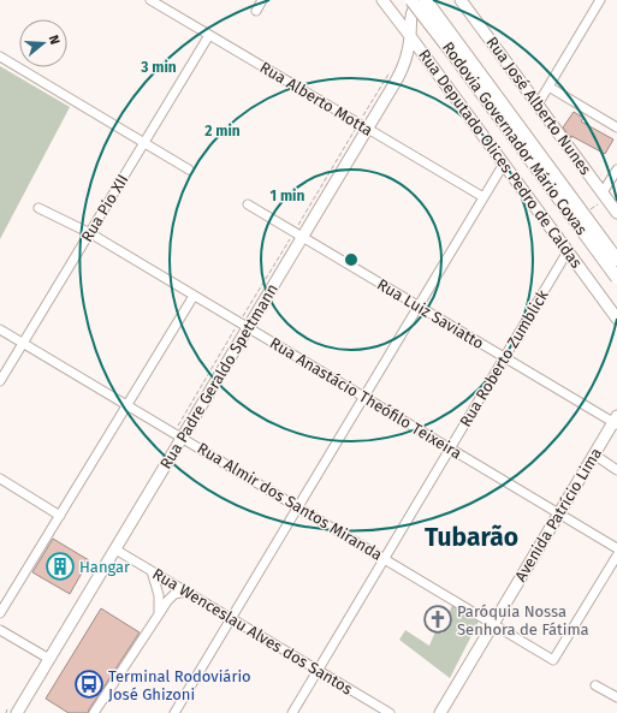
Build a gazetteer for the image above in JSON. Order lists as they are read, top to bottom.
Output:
{
  "streets": {
    "highway": ["Rodovia Governador Mário Covas"],
    "main road": [
      "Rua José Alberto Nunes",
      "Rua Deputado Olices Pedro de Caldas",
      "Rua Padre Geraldo Spettmann",
      "Avenida Patrício Lima"
    ],
    "street": [
      "Rua Alberto Motta",
      "Rua Pio XII",
      "Rua Luiz Saviatto",
      "Rua Roberto Zumblick",
      "Rua Anastácio Theófilo Teixeira",
      "Rua Almir dos Santos Miranda",
      "Rua Wenceslau Alves dos Santos"
    ]
  },
  "crossings": [
    ["Rua Alberto Motta", "Rua Pio XII"],
    ["Rua Alberto Motta", "Rua Padre Geraldo Spettmann"],
    ["Rua Deputado Olices Pedro de Caldas", "Rua Roberto Zumblick"],
    ["Rua Deputado Olices Pedro de Caldas", "Rua Padre Geraldo Spettmann"],
    ["Rua Pio XII", "Rua Anastácio Theófilo Teixeira"],
    ["Rua Pio XII", "Rua Almir dos Santos Miranda"],
    ["Rua Luiz Saviatto", "Rua Roberto Zumblick"],
    ["Rua Luiz Saviatto", "Rua Padre Geraldo Spettmann"],
    ["Rua Luiz Saviatto", "Avenida Patrício Lima"],
    ["Rua Roberto Zumblick", "Rua Anastácio Theófilo Teixeira"],
    ["Rua Roberto Zumblick", "Rua Almir dos Santos Miranda"],
    ["Rua Roberto Zumblick", "Rua Wenceslau Alves dos Santos"],
    ["Rua Padre Geraldo Spettmann", "Rua Anastácio Theófilo Teixeira"],
    ["Rua Padre Geraldo Spettmann", "Rua Almir dos Santos Miranda"],
    ["Rua Padre Geraldo Spettmann", "Rua Wenceslau Alves dos Santos"],
    ["Rua Anastácio Theófilo Teixeira", "Avenida Patrício Lima"],
    ["Rua Almir dos Santos Miranda", "Avenida Patrício Lima"]
  ],
  "districts": ["Tubarão"],
  "places": {
    "building": ["Hangar"],
    "church": ["Paróquia Nossa Senhora de Fátima"],
    "bus stop": ["Terminal Rodoviário José Ghizoni"]
  },
  "north": "right",
  "rings": ["3 min", "2 min", "1 min"]
}
